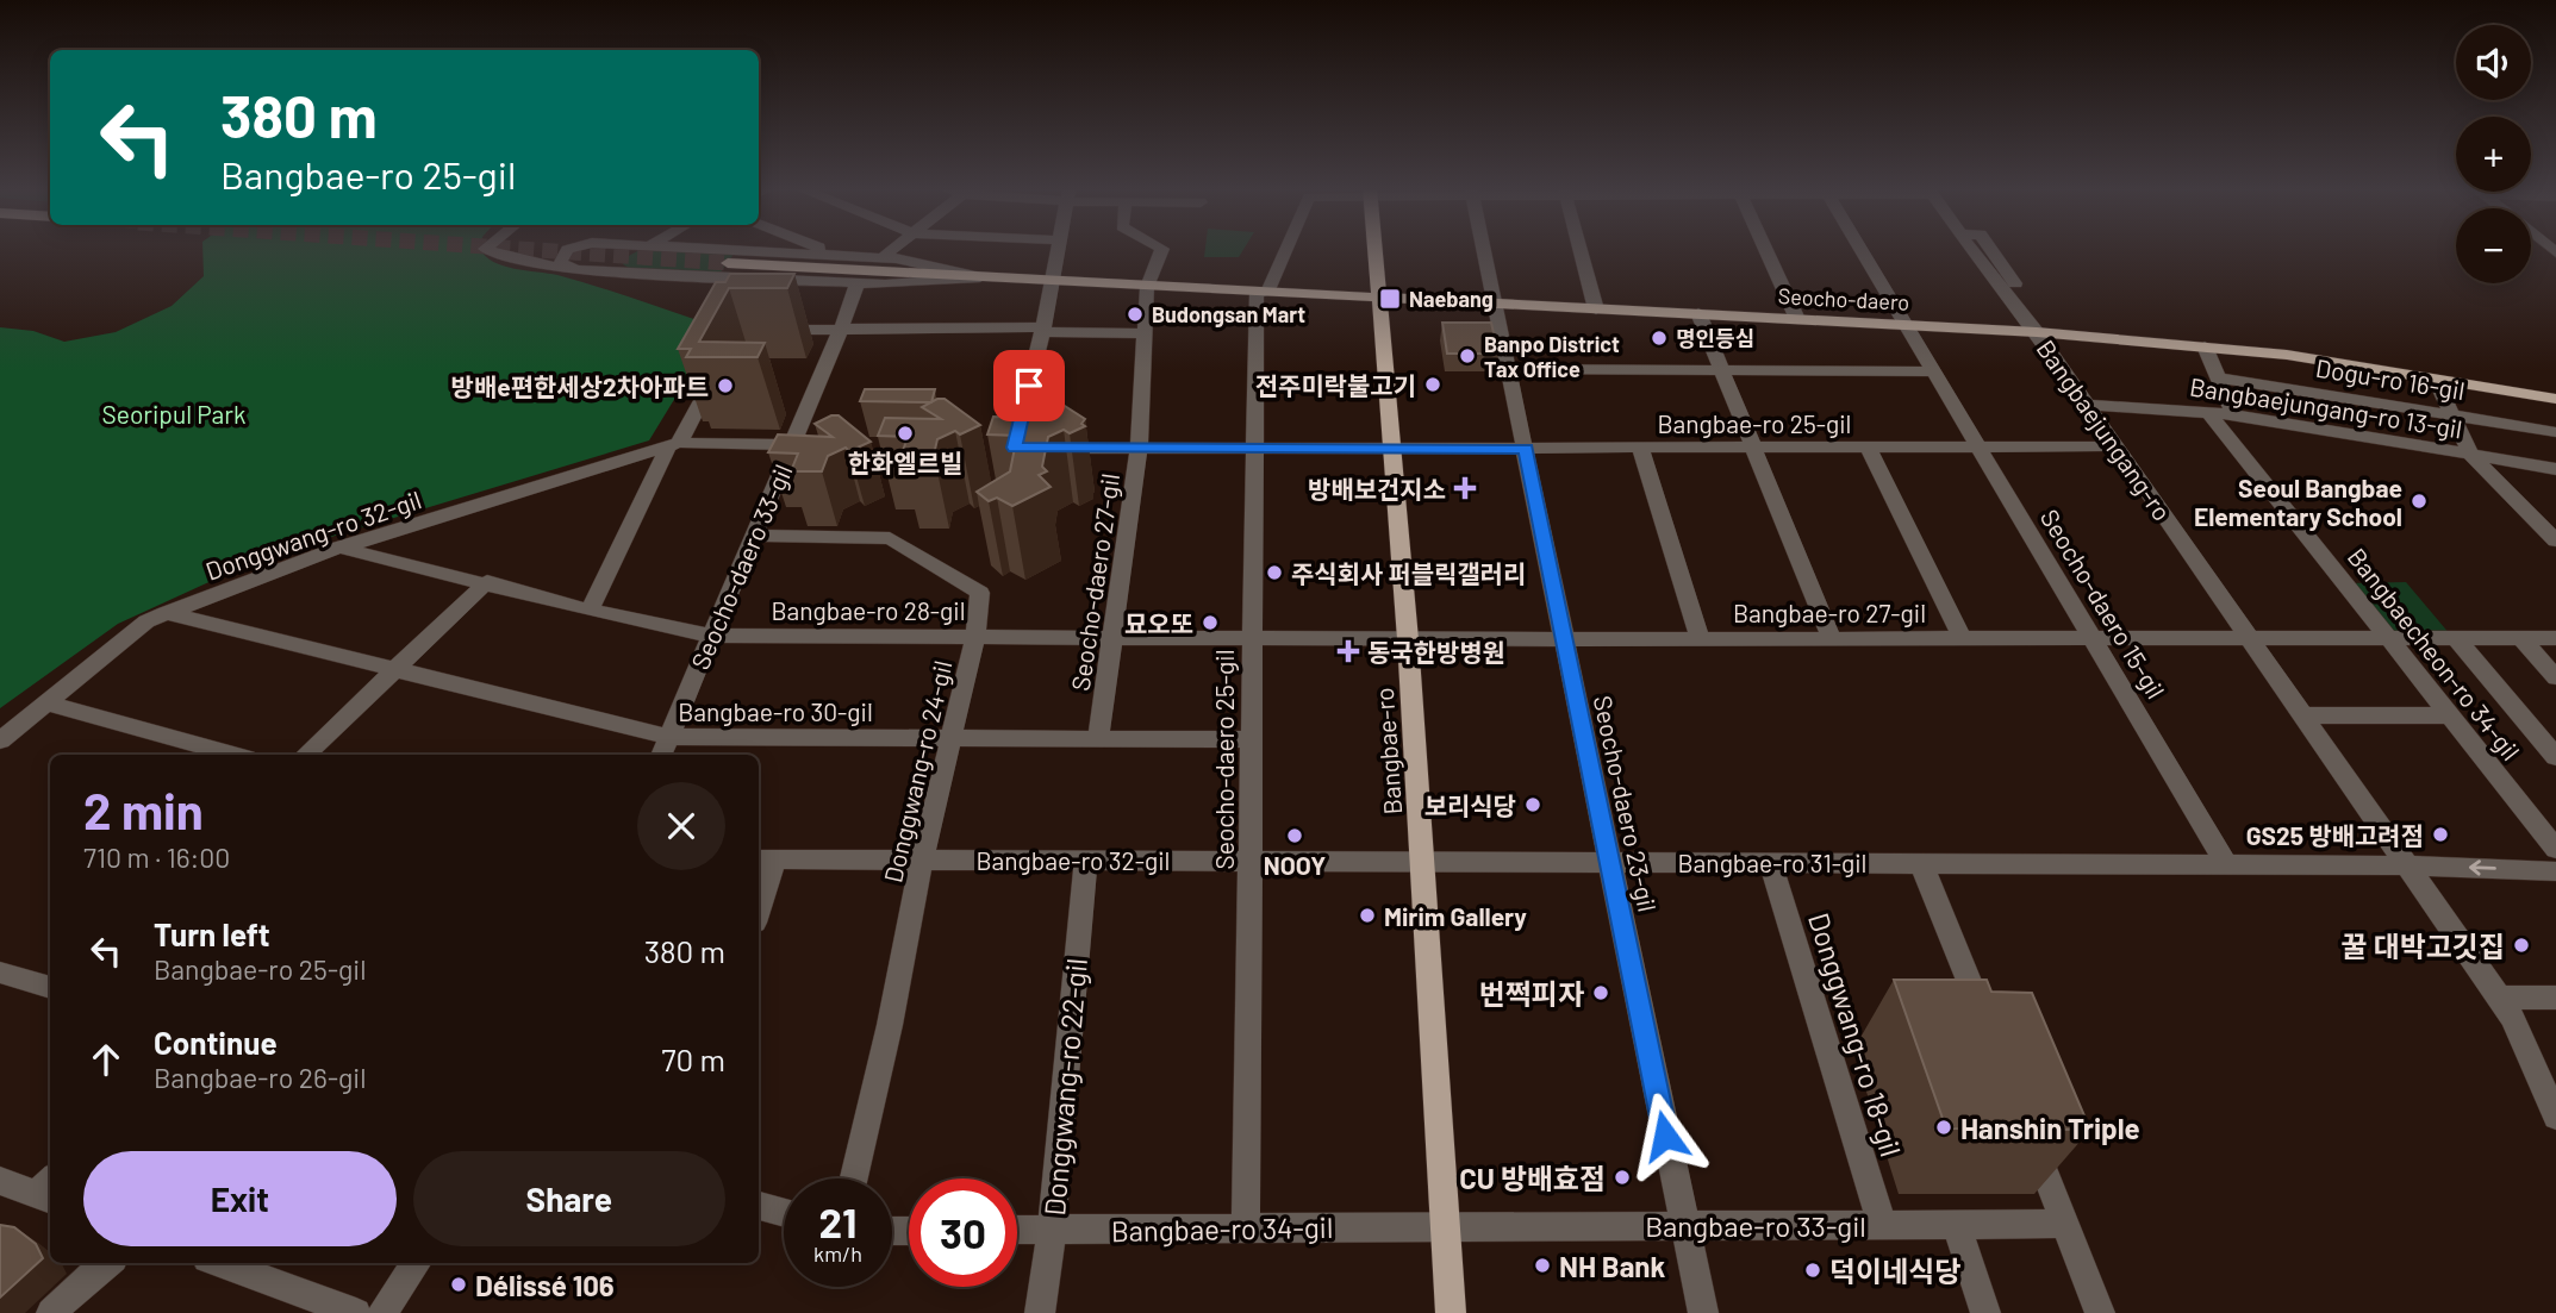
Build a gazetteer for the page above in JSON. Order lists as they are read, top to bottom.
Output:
{
  "streets": {
    "main road": ["Seocho-daero", "Bangbae-ro"],
    "street": [
      "Dogu-ro 16-gil",
      "Bangbaejungang-ro 13-gil",
      "Bangbae-ro 25-gil",
      "Bangbaejungang-ro",
      "Donggwang-ro 32-gil",
      "Seocho-daero 33-gil",
      "Seocho-daero 27-gil",
      "Seocho-daero 15-gil",
      "Bangbae-ro 28-gil",
      "Bangbae-ro 27-gil",
      "Bangbaecheon-ro 34-gil",
      "Bangbae-ro 30-gil",
      "Seocho-daero 25-gil",
      "Donggwang-ro 24-gil",
      "Seocho-daero 23-gil",
      "Bangbae-ro 32-gil",
      "Bangbae-ro 31-gil",
      "Donggwang-ro 18-gil",
      "Donggwang-ro 22-gil",
      "Bangbae-ro 33-gil",
      "Bangbae-ro 34-gil"
    ]
  },
  "crossings": [
    ["Seocho-daero", "Bangbaejungang-ro"],
    ["Seocho-daero", "Seocho-daero 33-gil"],
    ["Seocho-daero", "Seocho-daero 27-gil"],
    ["Seocho-daero", "Seocho-daero 15-gil"],
    ["Seocho-daero", "Bangbae-ro"],
    ["Seocho-daero", "Seocho-daero 25-gil"],
    ["Seocho-daero", "Seocho-daero 23-gil"],
    ["Bangbaejungang-ro 13-gil", "Bangbaejungang-ro"],
    ["Bangbaejungang-ro 13-gil", "Bangbaecheon-ro 34-gil"],
    ["Bangbae-ro 25-gil", "Bangbaejungang-ro"],
    ["Bangbae-ro 25-gil", "Seocho-daero 27-gil"],
    ["Bangbae-ro 25-gil", "Seocho-daero 15-gil"],
    ["Bangbae-ro 25-gil", "Bangbae-ro"],
    ["Bangbae-ro 25-gil", "Seocho-daero 25-gil"],
    ["Bangbae-ro 25-gil", "Seocho-daero 23-gil"],
    ["Bangbaejungang-ro", "Bangbae-ro 27-gil"],
    ["Donggwang-ro 32-gil", "Seocho-daero 33-gil"],
    ["Donggwang-ro 32-gil", "Bangbae-ro 28-gil"],
    ["Donggwang-ro 32-gil", "Bangbae-ro 30-gil"],
    ["Seocho-daero 33-gil", "Bangbae-ro 28-gil"],
    ["Seocho-daero 33-gil", "Bangbae-ro 30-gil"],
    ["Seocho-daero 33-gil", "Donggwang-ro 24-gil"],
    ["Seocho-daero 27-gil", "Bangbae-ro 28-gil"],
    ["Seocho-daero 27-gil", "Bangbae-ro 30-gil"],
    ["Seocho-daero 15-gil", "Bangbae-ro 27-gil"],
    ["Seocho-daero 15-gil", "Bangbae-ro 31-gil"],
    ["Bangbae-ro 28-gil", "Bangbae-ro 27-gil"],
    ["Bangbae-ro 28-gil", "Bangbae-ro"],
    ["Bangbae-ro 28-gil", "Seocho-daero 25-gil"],
    ["Bangbae-ro 28-gil", "Donggwang-ro 24-gil"],
    ["Bangbae-ro 27-gil", "Bangbaecheon-ro 34-gil"],
    ["Bangbae-ro 27-gil", "Bangbae-ro"],
    ["Bangbae-ro 27-gil", "Seocho-daero 23-gil"],
    ["Bangbae-ro 30-gil", "Seocho-daero 25-gil"],
    ["Bangbae-ro 30-gil", "Donggwang-ro 24-gil"],
    ["Bangbae-ro", "Bangbae-ro 32-gil"],
    ["Bangbae-ro", "Bangbae-ro 31-gil"],
    ["Bangbae-ro", "Bangbae-ro 33-gil"],
    ["Bangbae-ro", "Bangbae-ro 34-gil"],
    ["Seocho-daero 25-gil", "Bangbae-ro 32-gil"],
    ["Seocho-daero 25-gil", "Bangbae-ro 34-gil"],
    ["Donggwang-ro 24-gil", "Bangbae-ro 32-gil"],
    ["Seocho-daero 23-gil", "Bangbae-ro 31-gil"],
    ["Seocho-daero 23-gil", "Bangbae-ro 33-gil"],
    ["Bangbae-ro 32-gil", "Bangbae-ro 31-gil"],
    ["Bangbae-ro 32-gil", "Donggwang-ro 22-gil"],
    ["Bangbae-ro 31-gil", "Donggwang-ro 18-gil"],
    ["Donggwang-ro 18-gil", "Bangbae-ro 33-gil"],
    ["Donggwang-ro 22-gil", "Bangbae-ro 34-gil"],
    ["Bangbae-ro 33-gil", "Bangbae-ro 34-gil"]
  ],
  "parks": ["Seoripul Park"],
  "places": {
    "transit": ["Naebang"],
    "other": [
      "Budongsan Mart",
      "명인등심",
      "Banpo District Tax Office",
      "전주미락불고기",
      "방배e편한세상2차아파트",
      "한화엘르빌",
      "Seoul Bangbae Elementary School",
      "주식회사 퍼블릭갤러리",
      "묘오또",
      "보리식당",
      "GS25 방배고려점",
      "NOOY",
      "Mirim Gallery",
      "꿀 대박고깃집",
      "번쩍피자",
      "Hanshin Triple",
      "CU 방배효점",
      "NH Bank",
      "덕이네식당",
      "Délissé 106"
    ],
    "health": ["방배보건지소", "동국한방병원"]
  },
  "page": {
    "map_buttons": ["+", "−"],
    "turn": ["380 m", "Bangbae-ro 25-gil"],
    "heading": ["2 min", "710 m · 16:00"],
    "list": [
      {
        "name": "Turn left",
        "note": "Bangbae-ro 25-gil",
        "value": "380 m"
      },
      {
        "name": "Continue",
        "note": "Bangbae-ro 26-gil",
        "value": "70 m"
      }
    ],
    "buttons": ["Exit", "Share"],
    "speed": "21 km/h",
    "limit": "30"
  }
}
